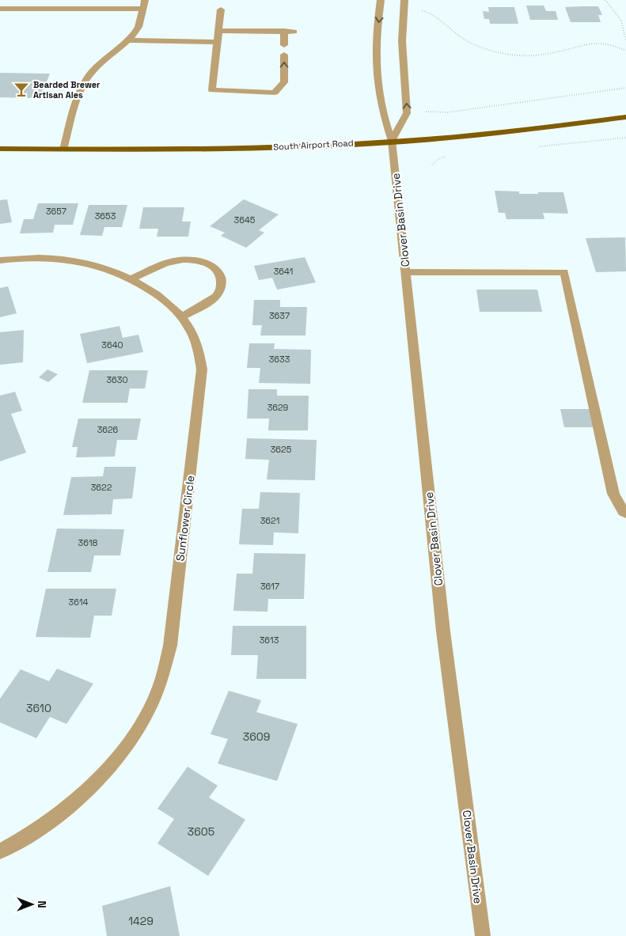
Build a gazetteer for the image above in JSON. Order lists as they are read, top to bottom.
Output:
{
  "streets": {
    "main road": ["South Airport Road"],
    "street": ["Clover Basin Drive", "Sunflower Circle"]
  },
  "crossings": [
    ["South Airport Road", "Clover Basin Drive"]
  ],
  "places": {
    "bar": ["Bearded Brewer Artisan Ales"]
  },
  "house_numbers": [
    "3657",
    "3653",
    "3645",
    "3641",
    "3637",
    "3640",
    "3633",
    "3630",
    "3629",
    "3626",
    "3625",
    "3622",
    "3621",
    "3618",
    "3617",
    "3614",
    "3613",
    "3610",
    "3609",
    "3605",
    "1429"
  ],
  "north": "right"
}
